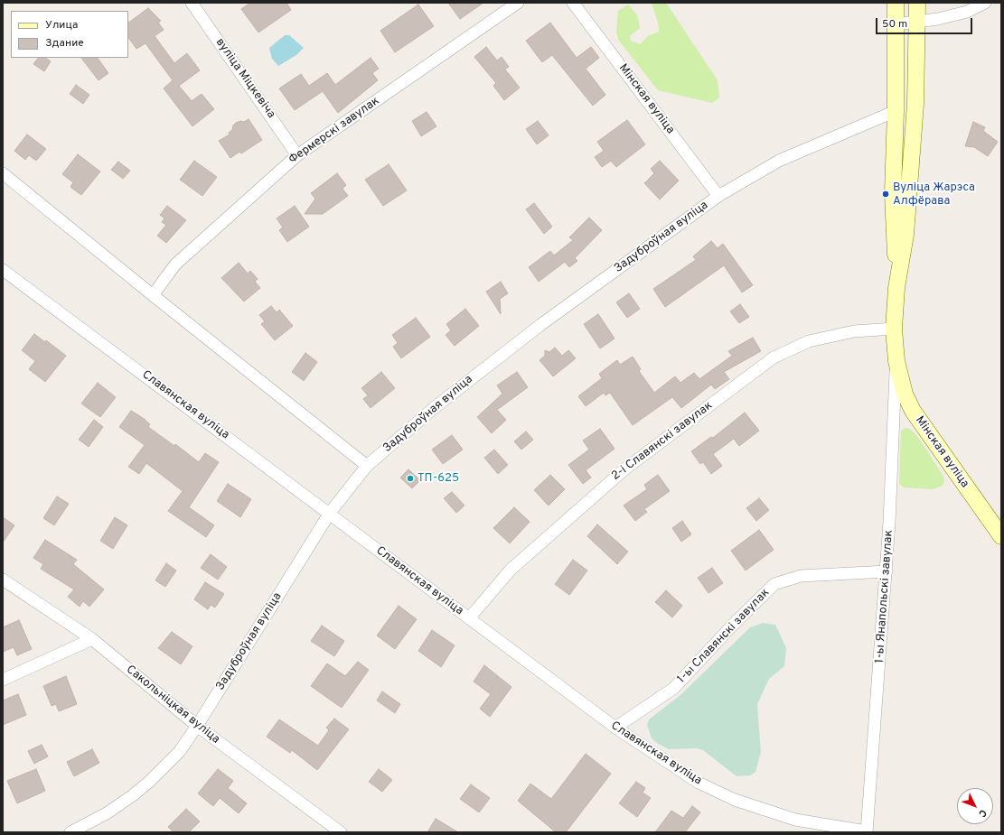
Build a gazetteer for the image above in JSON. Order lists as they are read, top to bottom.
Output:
{
  "streets": {
    "main road": ["Мінская вуліца"],
    "street": [
      "вуліца Міцкевіча",
      "Фермерскі завулак",
      "Задуброўная вуліца",
      "Славянская вуліца",
      "2-і Славянскі завулак",
      "1-ы Янапольскі завулак",
      "1-ы Славянскі завулак",
      "Сакольніцкая вуліца"
    ]
  },
  "crossings": [
    ["вуліца Міцкевіча", "Фермерскі завулак"],
    ["Мінская вуліца", "Задуброўная вуліца"],
    ["Мінская вуліца", "2-і Славянскі завулак"],
    ["Мінская вуліца", "1-ы Янапольскі завулак"],
    ["Задуброўная вуліца", "Славянская вуліца"],
    ["Задуброўная вуліца", "Сакольніцкая вуліца"],
    ["Славянская вуліца", "2-і Славянскі завулак"],
    ["Славянская вуліца", "1-ы Янапольскі завулак"],
    ["Славянская вуліца", "1-ы Славянскі завулак"],
    ["1-ы Янапольскі завулак", "1-ы Славянскі завулак"]
  ],
  "places": ["Вуліца Жарэса Алфёрава", "ТП-625"],
  "legend": ["Улица", "Здание"],
  "scale_bar": "50 m",
  "north": "bottom right"
}
